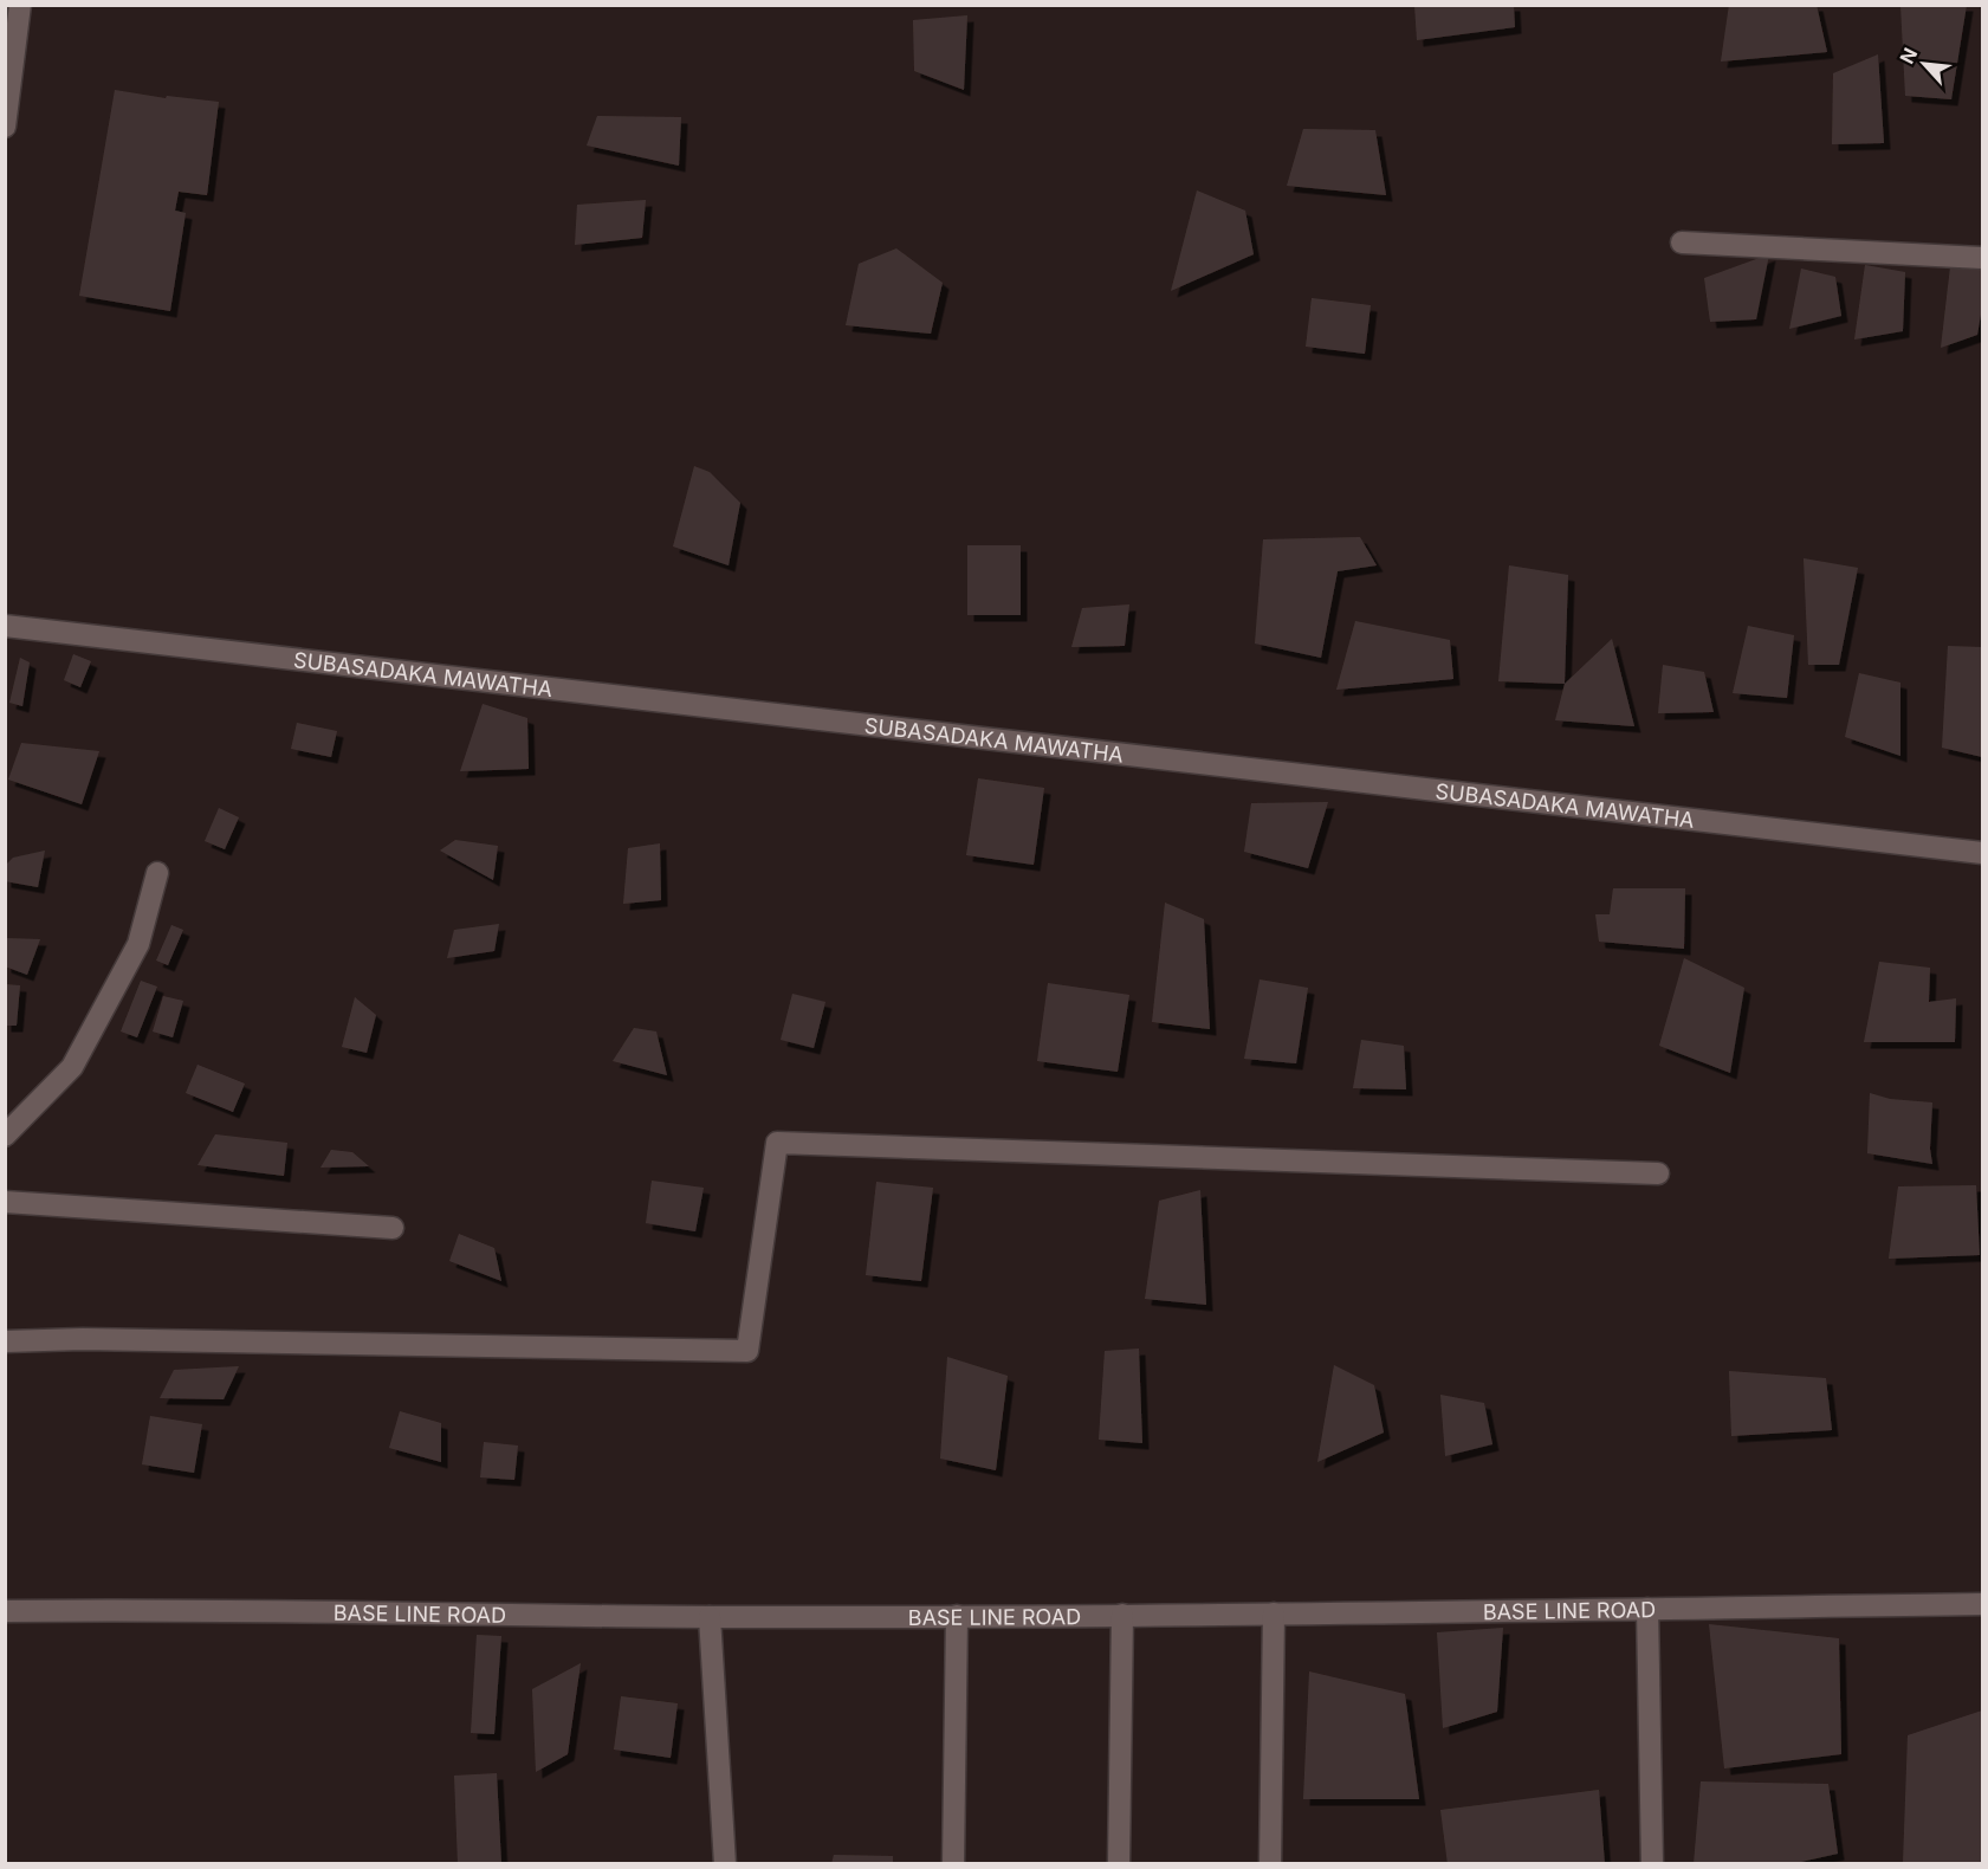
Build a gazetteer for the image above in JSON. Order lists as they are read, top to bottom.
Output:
{
  "streets": {
    "street": ["SUBASADAKA MAWATHA", "BASE LINE ROAD"]
  },
  "north": "top left"
}
